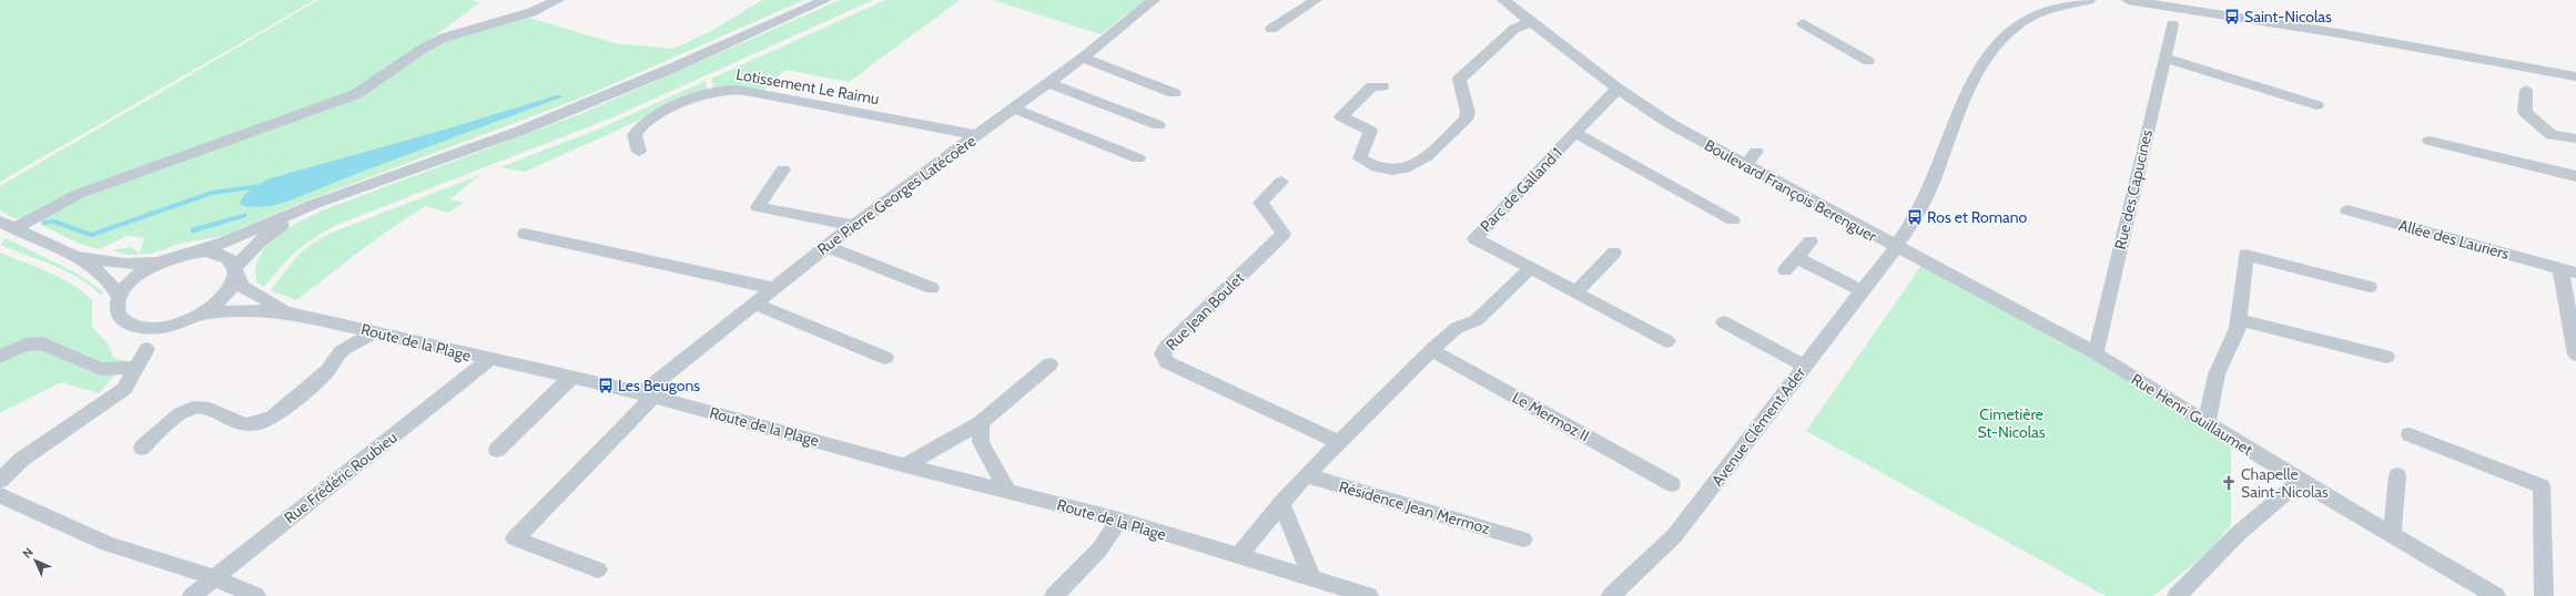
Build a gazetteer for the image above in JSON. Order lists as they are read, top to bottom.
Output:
{
  "streets": {
    "street": [
      "Lotissement Le Raimu",
      "Parc de Galland 1",
      "Rue des Capucines",
      "Boulevard François Berenguer",
      "Rue Pierre Georges Latécoère",
      "Allée des Lauriers",
      "Rue Jean Boulet",
      "Route de la Plage",
      "Rue Henri Guillaumet",
      "Le Mermoz II",
      "Avenue Clément Ader",
      "Rue Frédéric Roubieu",
      "Résidence Jean Mermoz"
    ]
  },
  "crossings": [
    ["Lotissement Le Raimu", "Rue Pierre Georges Latécoère"],
    ["Parc de Galland 1", "Boulevard François Berenguer"],
    ["Rue des Capucines", "Boulevard François Berenguer"],
    ["Rue des Capucines", "Rue Henri Guillaumet"],
    ["Boulevard François Berenguer", "Rue Henri Guillaumet"],
    ["Boulevard François Berenguer", "Avenue Clément Ader"],
    ["Rue Pierre Georges Latécoère", "Route de la Plage"],
    ["Route de la Plage", "Rue Frédéric Roubieu"]
  ],
  "parks": ["Cimetière St-Nicolas"],
  "places": {
    "bus stop": ["Saint-Nicolas", "Ros et Romano", "Les Beugons"],
    "church": ["Chapelle Saint-Nicolas"]
  },
  "north": "top left"
}
